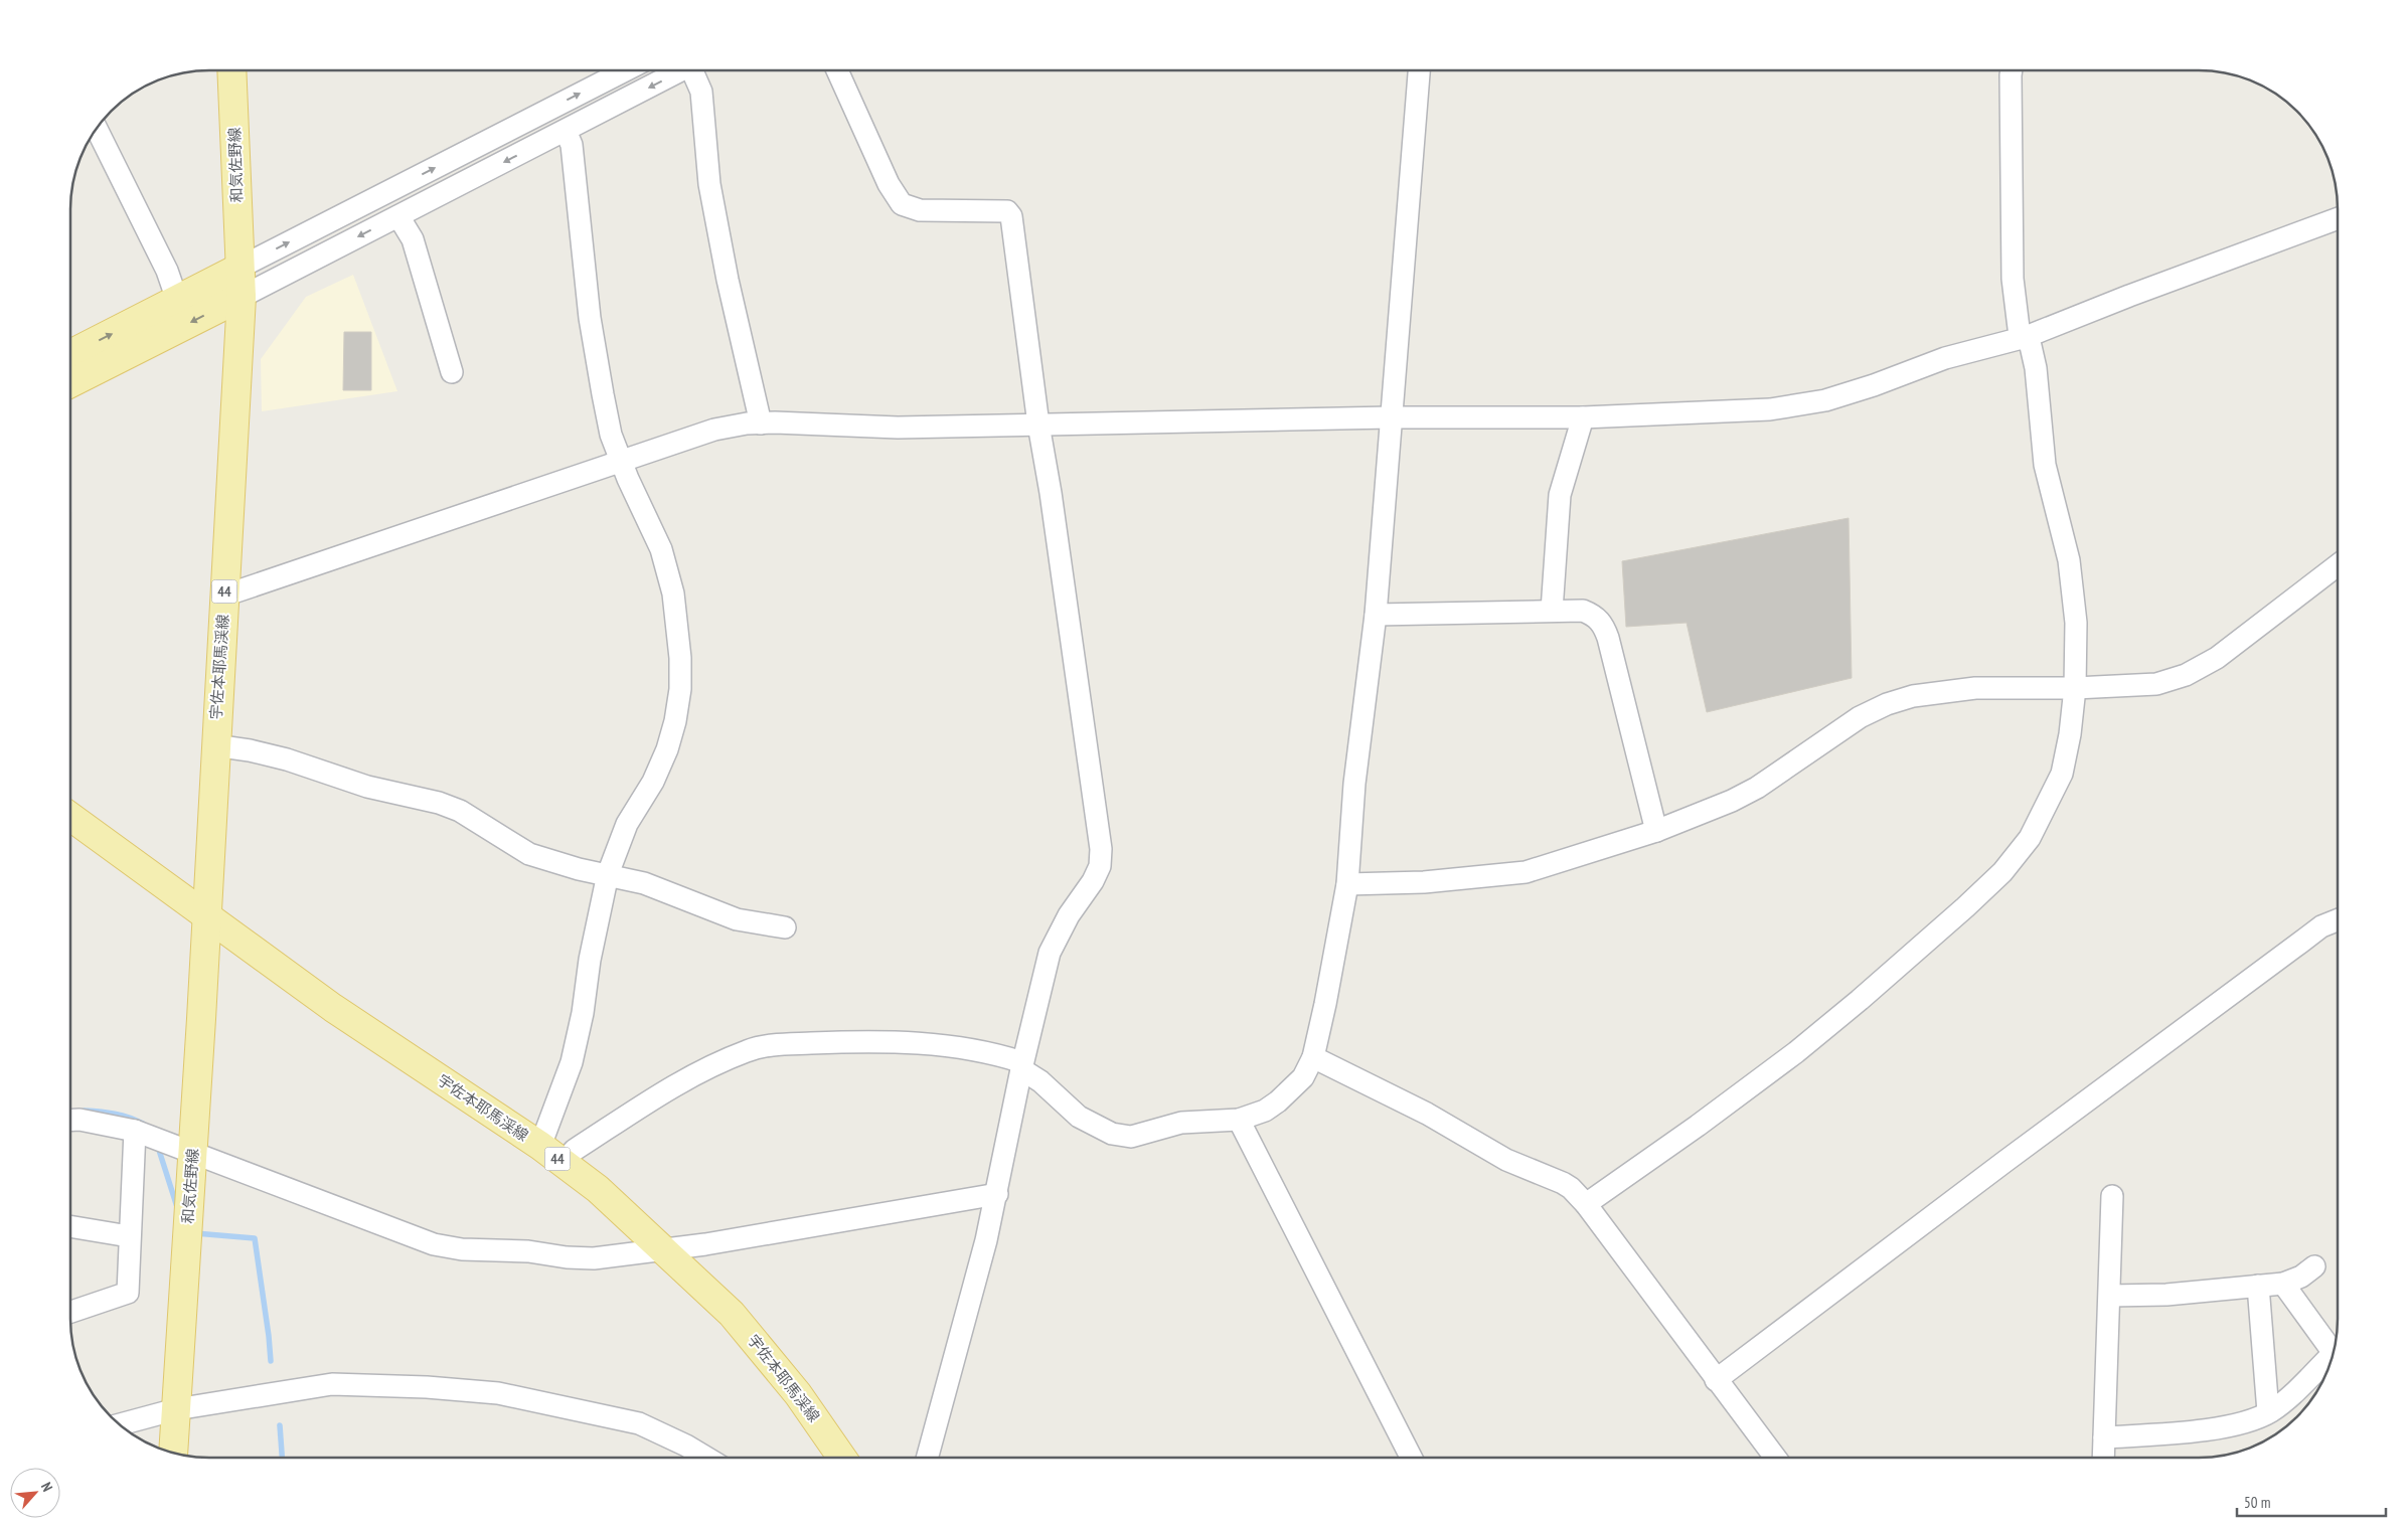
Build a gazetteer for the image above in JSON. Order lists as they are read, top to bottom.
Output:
{
  "streets": {
    "main road": ["和気佐野線", "44", "宇佐本耶馬渓線"]
  },
  "crossings": [
    ["和気佐野線", "宇佐本耶馬渓線"]
  ],
  "scale_bar": "50 m",
  "north": "top right"
}
